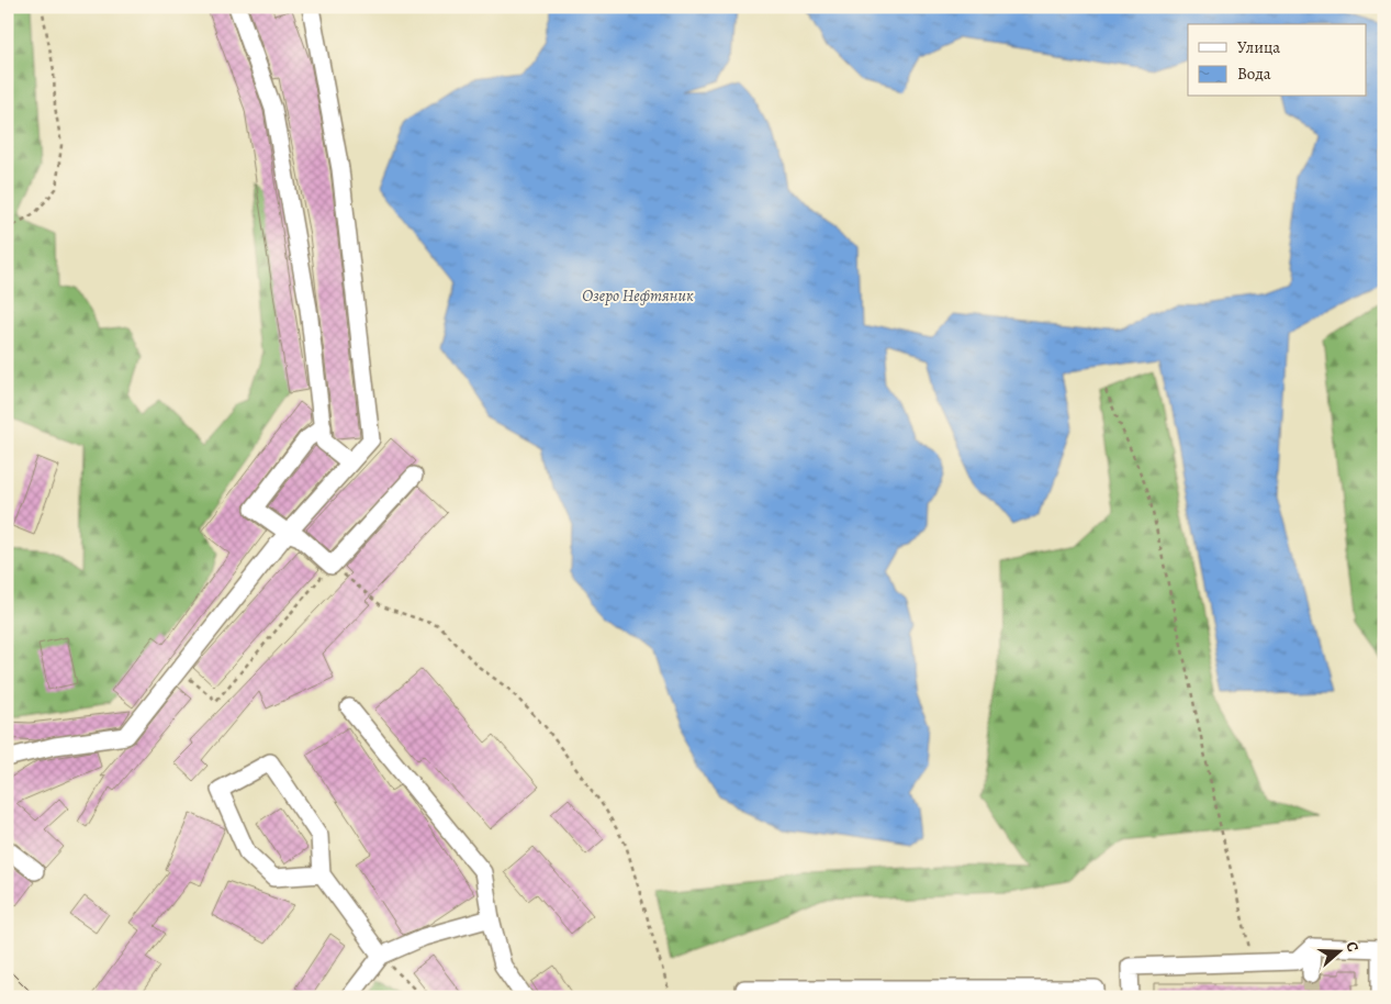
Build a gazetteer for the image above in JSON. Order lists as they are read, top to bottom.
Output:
{
  "water": ["Озеро Нефтяник"],
  "legend": ["Улица", "Вода"],
  "north": "right"
}
